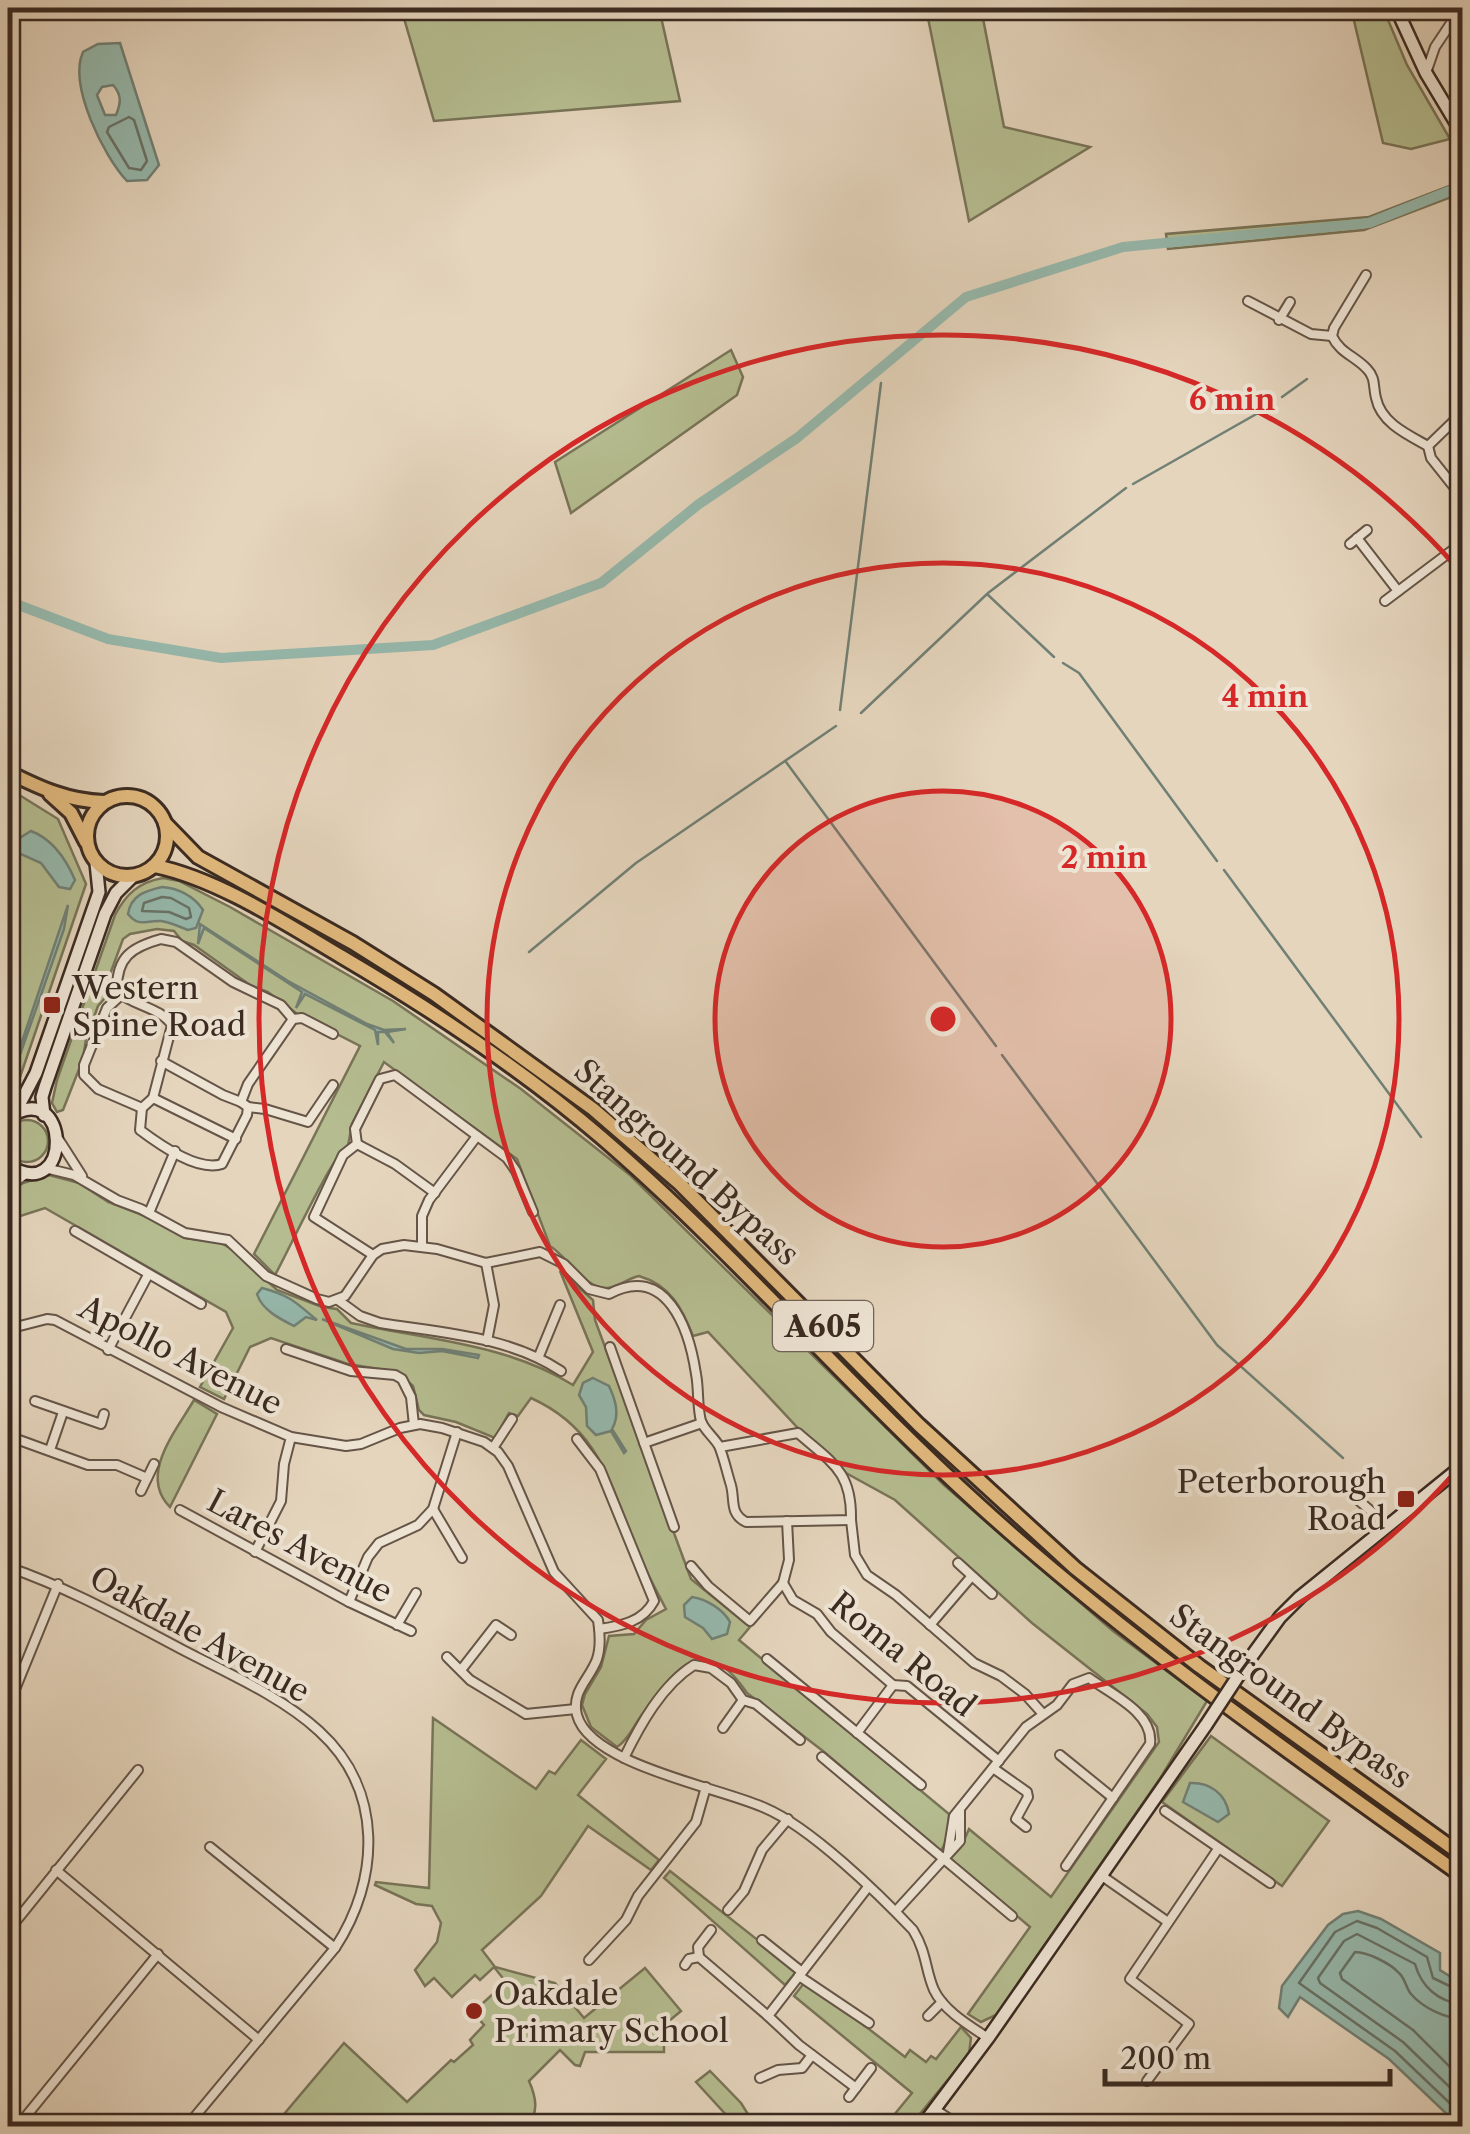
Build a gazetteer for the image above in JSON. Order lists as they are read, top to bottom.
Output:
{
  "streets": {
    "main road": ["Stanground Bypass", "A605"],
    "street": [
      "Apollo Avenue",
      "Lares Avenue",
      "Oakdale Avenue",
      "Roma Road"
    ]
  },
  "places": {
    "transit": ["Western Spine Road", "Peterborough Road"],
    "other": ["Oakdale Primary School"]
  },
  "scale_bar": "200 m",
  "rings": ["6 min", "4 min", "2 min"]
}
